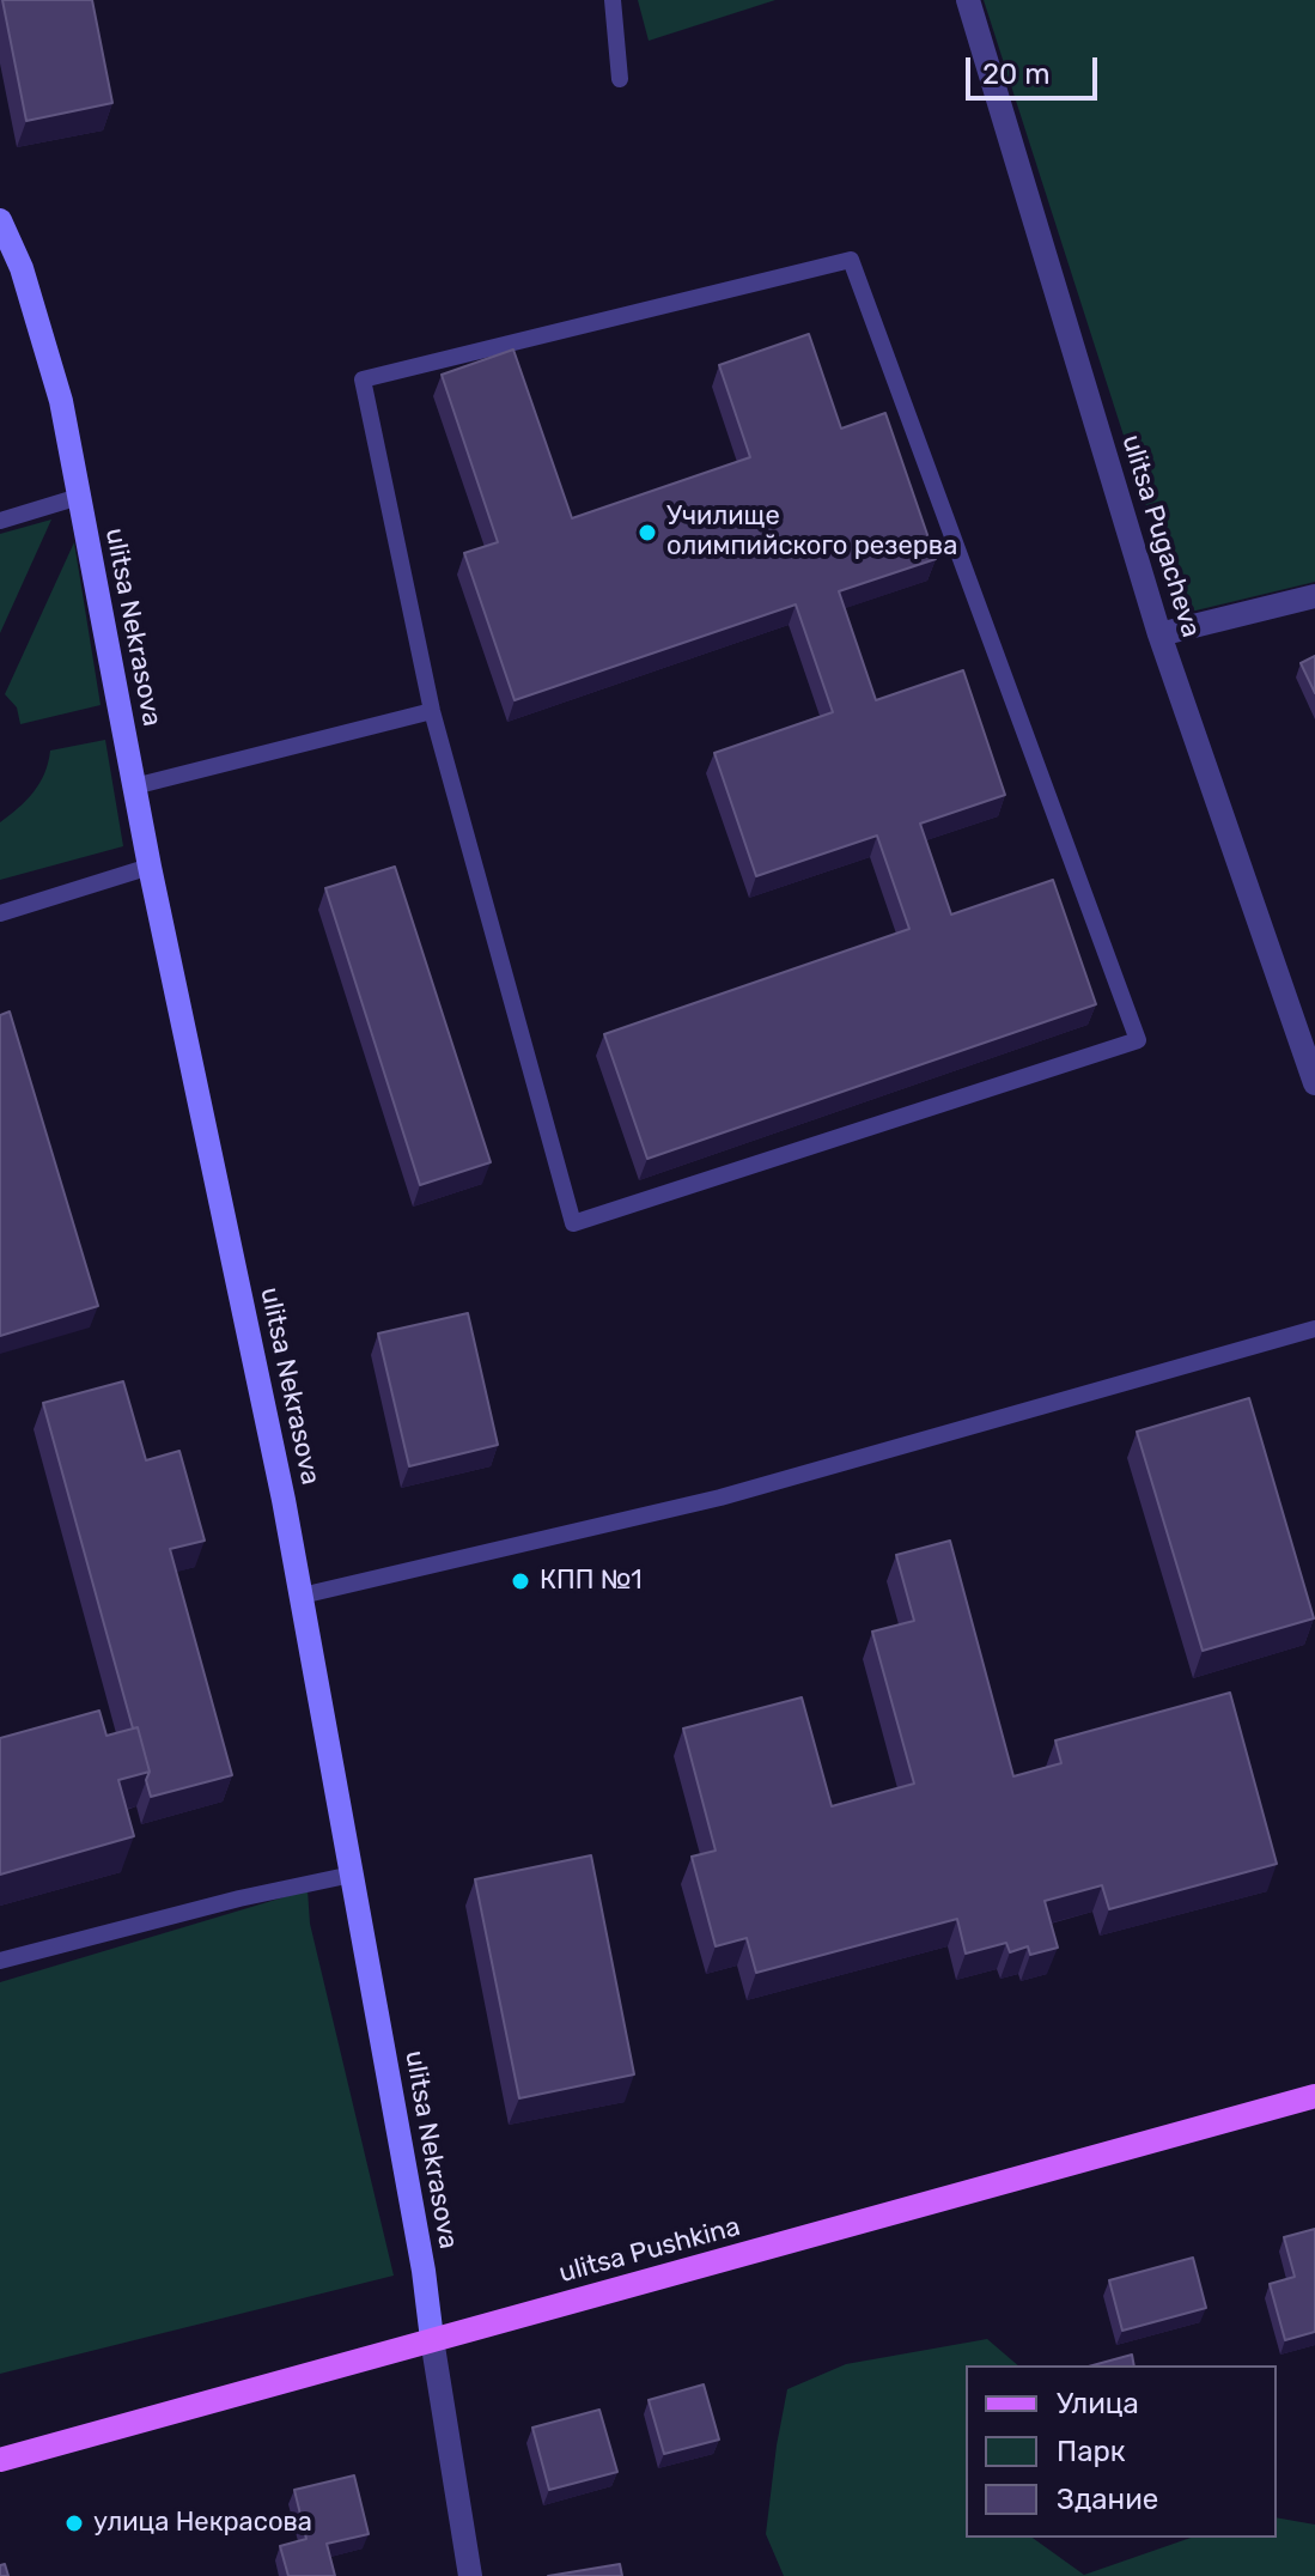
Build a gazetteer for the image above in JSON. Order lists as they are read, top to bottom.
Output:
{
  "streets": {
    "main road": ["ulitsa Nekrasova", "ulitsa Pushkina"],
    "street": ["ulitsa Pugacheva"]
  },
  "crossings": [
    ["ulitsa Nekrasova", "ulitsa Pushkina"]
  ],
  "places": ["Училище олимпийского резерва", "КПП №1", "улица Некрасова"],
  "legend": ["Улица", "Парк", "Здание"],
  "scale_bar": "20 m"
}
